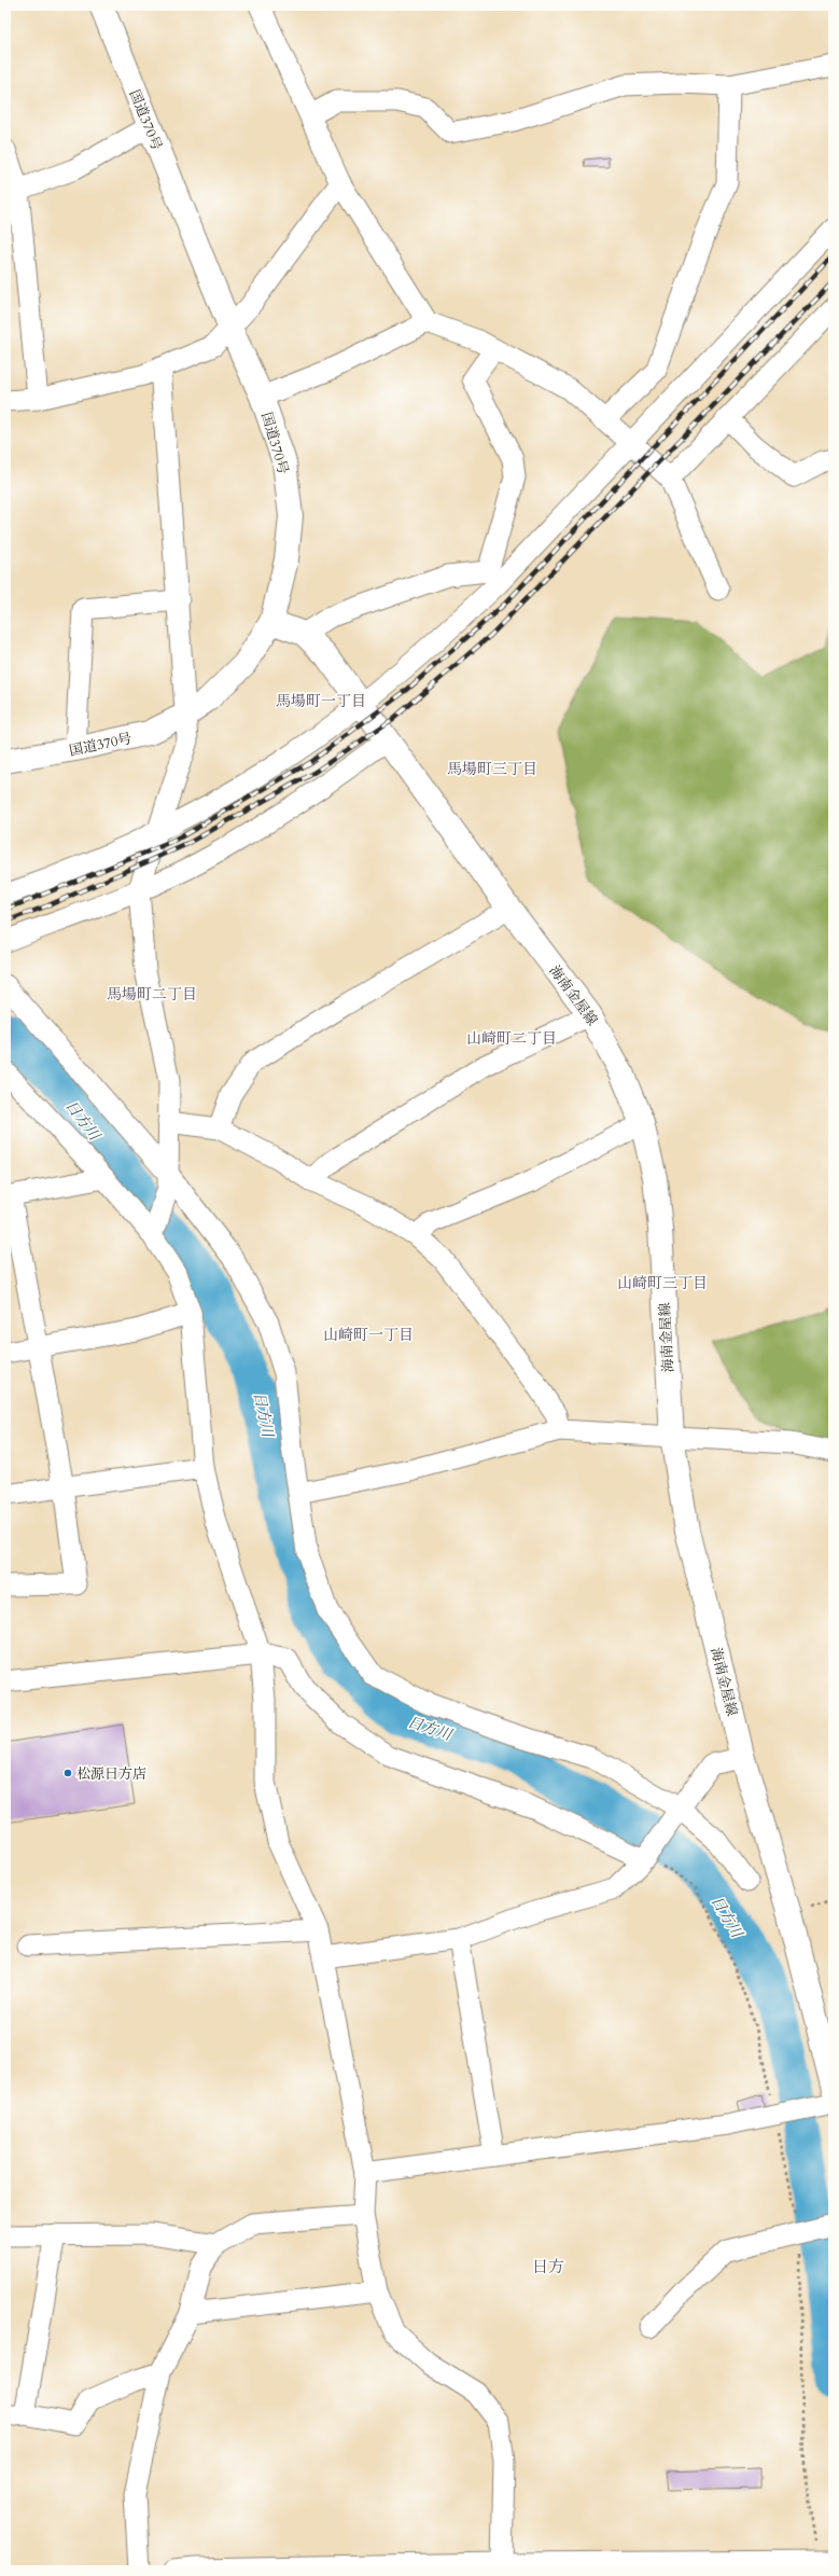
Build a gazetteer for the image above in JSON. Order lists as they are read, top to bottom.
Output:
{
  "streets": {
    "main road": ["国道370号", "海南金屋線"]
  },
  "crossings": [
    ["国道370号", "海南金屋線"]
  ],
  "districts": [
    "馬場町一丁目",
    "馬場町三丁目",
    "馬場町二丁目",
    "山崎町二丁目",
    "山崎町三丁目",
    "山崎町一丁目",
    "日方"
  ],
  "water": ["日方川"],
  "places": ["松源日方店"]
}
